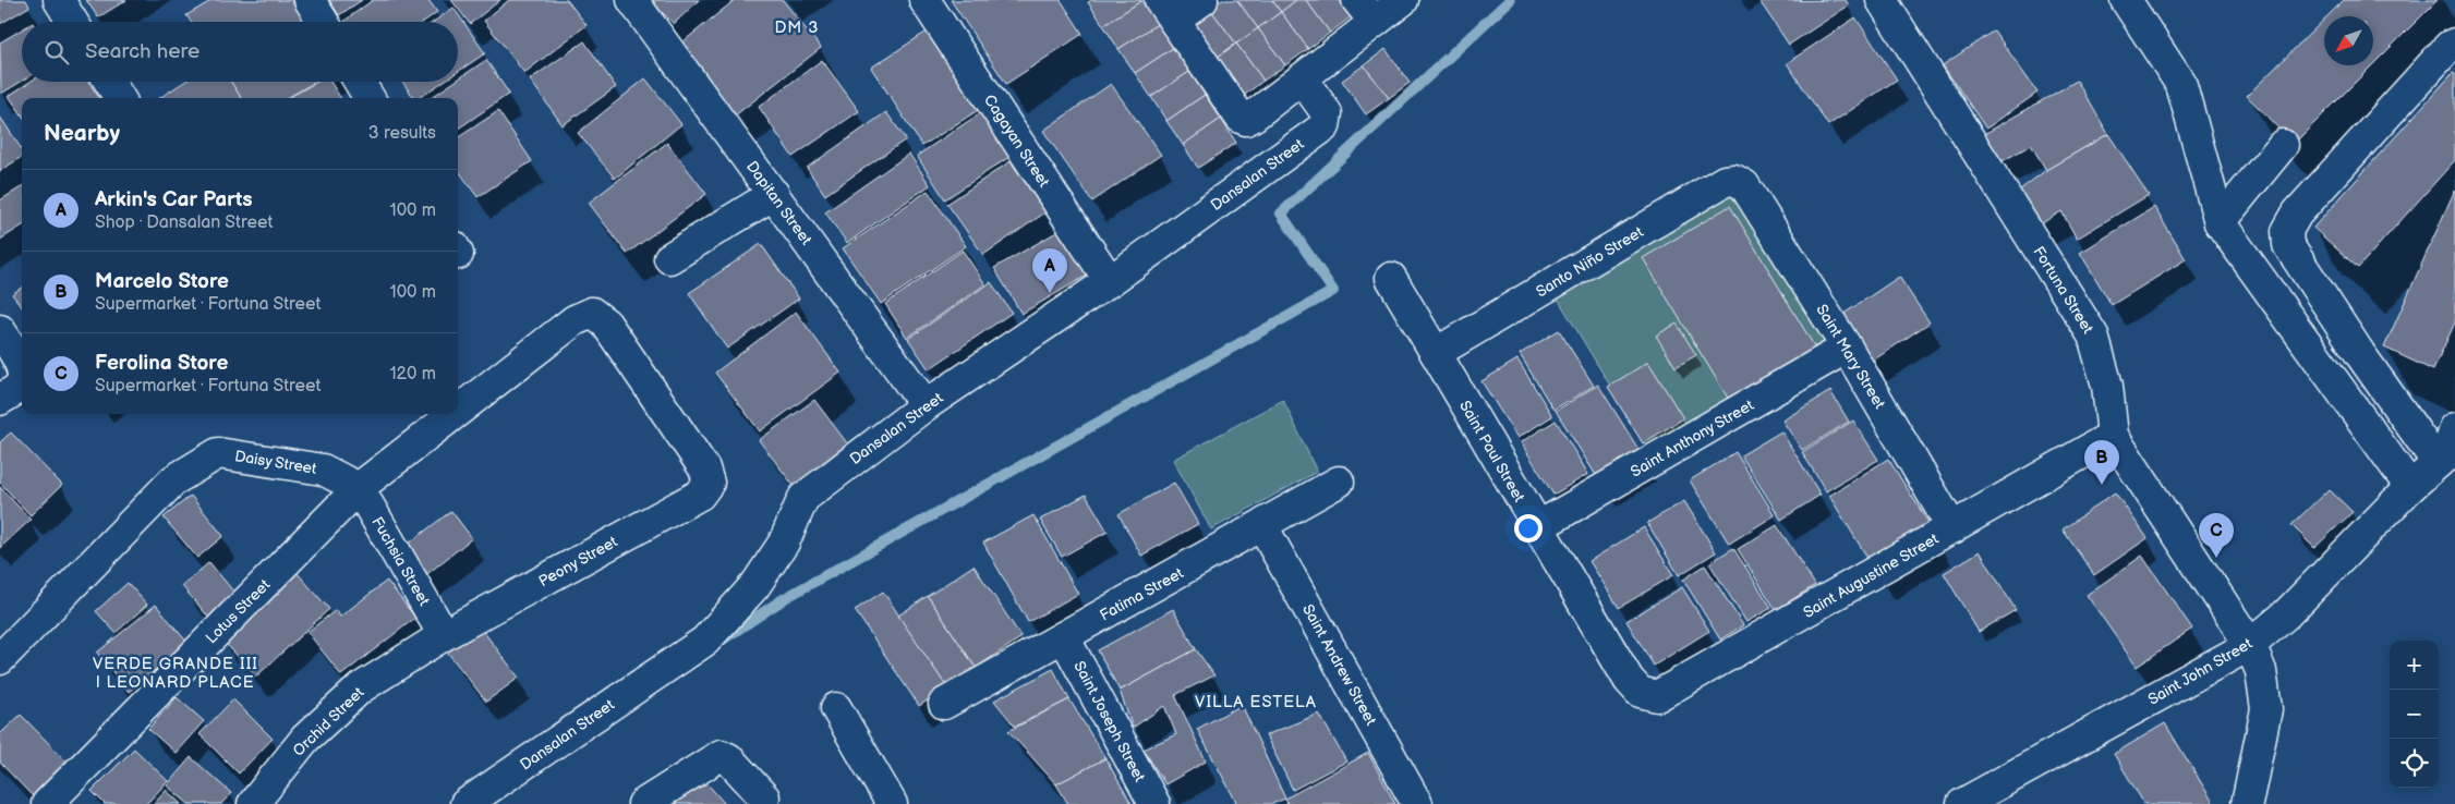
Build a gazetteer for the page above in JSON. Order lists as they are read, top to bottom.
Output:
{
  "streets": {
    "street": [
      "Cagayan Street",
      "Dansalan Street",
      "Dapitan Street",
      "Santo Niño Street",
      "Fortuna Street",
      "Saint Mary Street",
      "Saint Anthony Street",
      "Saint Paul Street",
      "Daisy Street",
      "Fuchsia Street",
      "Peony Street",
      "Saint Augustine Street",
      "Fatima Street",
      "Lotus Street",
      "Saint Andrew Street",
      "Saint John Street",
      "Orchid Street",
      "Saint Joseph Street"
    ]
  },
  "crossings": [
    ["Cagayan Street", "Dansalan Street"],
    ["Dansalan Street", "Dapitan Street"],
    ["Santo Niño Street", "Saint Mary Street"],
    ["Santo Niño Street", "Saint Paul Street"],
    ["Fortuna Street", "Saint Augustine Street"],
    ["Fortuna Street", "Saint John Street"],
    ["Saint Mary Street", "Saint Anthony Street"],
    ["Saint Mary Street", "Saint Augustine Street"],
    ["Saint Anthony Street", "Saint Paul Street"],
    ["Saint Paul Street", "Saint Augustine Street"],
    ["Daisy Street", "Fuchsia Street"],
    ["Daisy Street", "Peony Street"],
    ["Daisy Street", "Lotus Street"],
    ["Fuchsia Street", "Peony Street"],
    ["Fuchsia Street", "Lotus Street"],
    ["Fuchsia Street", "Orchid Street"],
    ["Peony Street", "Lotus Street"],
    ["Peony Street", "Orchid Street"],
    ["Fatima Street", "Saint Andrew Street"],
    ["Fatima Street", "Saint Joseph Street"]
  ],
  "districts": ["DM 3", "VERDE GRANDE III | LEONARD PLACE", "VILLA ESTELA"],
  "north": "bottom left",
  "page": {
    "search": "Search here",
    "heading": ["Nearby", "3 results"],
    "list": [
      {
        "mark": "A",
        "name": "Arkin's Car Parts",
        "note": "Shop · Dansalan Street",
        "value": "100 m"
      },
      {
        "mark": "B",
        "name": "Marcelo Store",
        "note": "Supermarket · Fortuna Street",
        "value": "100 m"
      },
      {
        "mark": "C",
        "name": "Ferolina Store",
        "note": "Supermarket · Fortuna Street",
        "value": "120 m"
      }
    ],
    "pins": ["A", "B", "C"],
    "map_buttons": ["+", "−"]
  }
}
